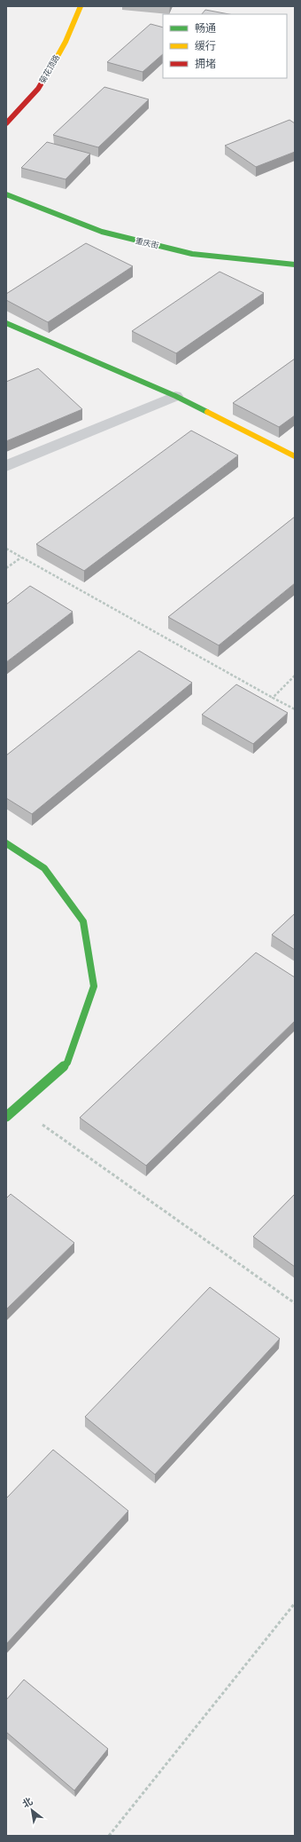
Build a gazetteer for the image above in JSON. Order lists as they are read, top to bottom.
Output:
{
  "streets": {
    "street": ["菊花顶路", "重庆街"]
  },
  "legend": ["畅通", "缓行", "拥堵"],
  "north": "top left"
}
